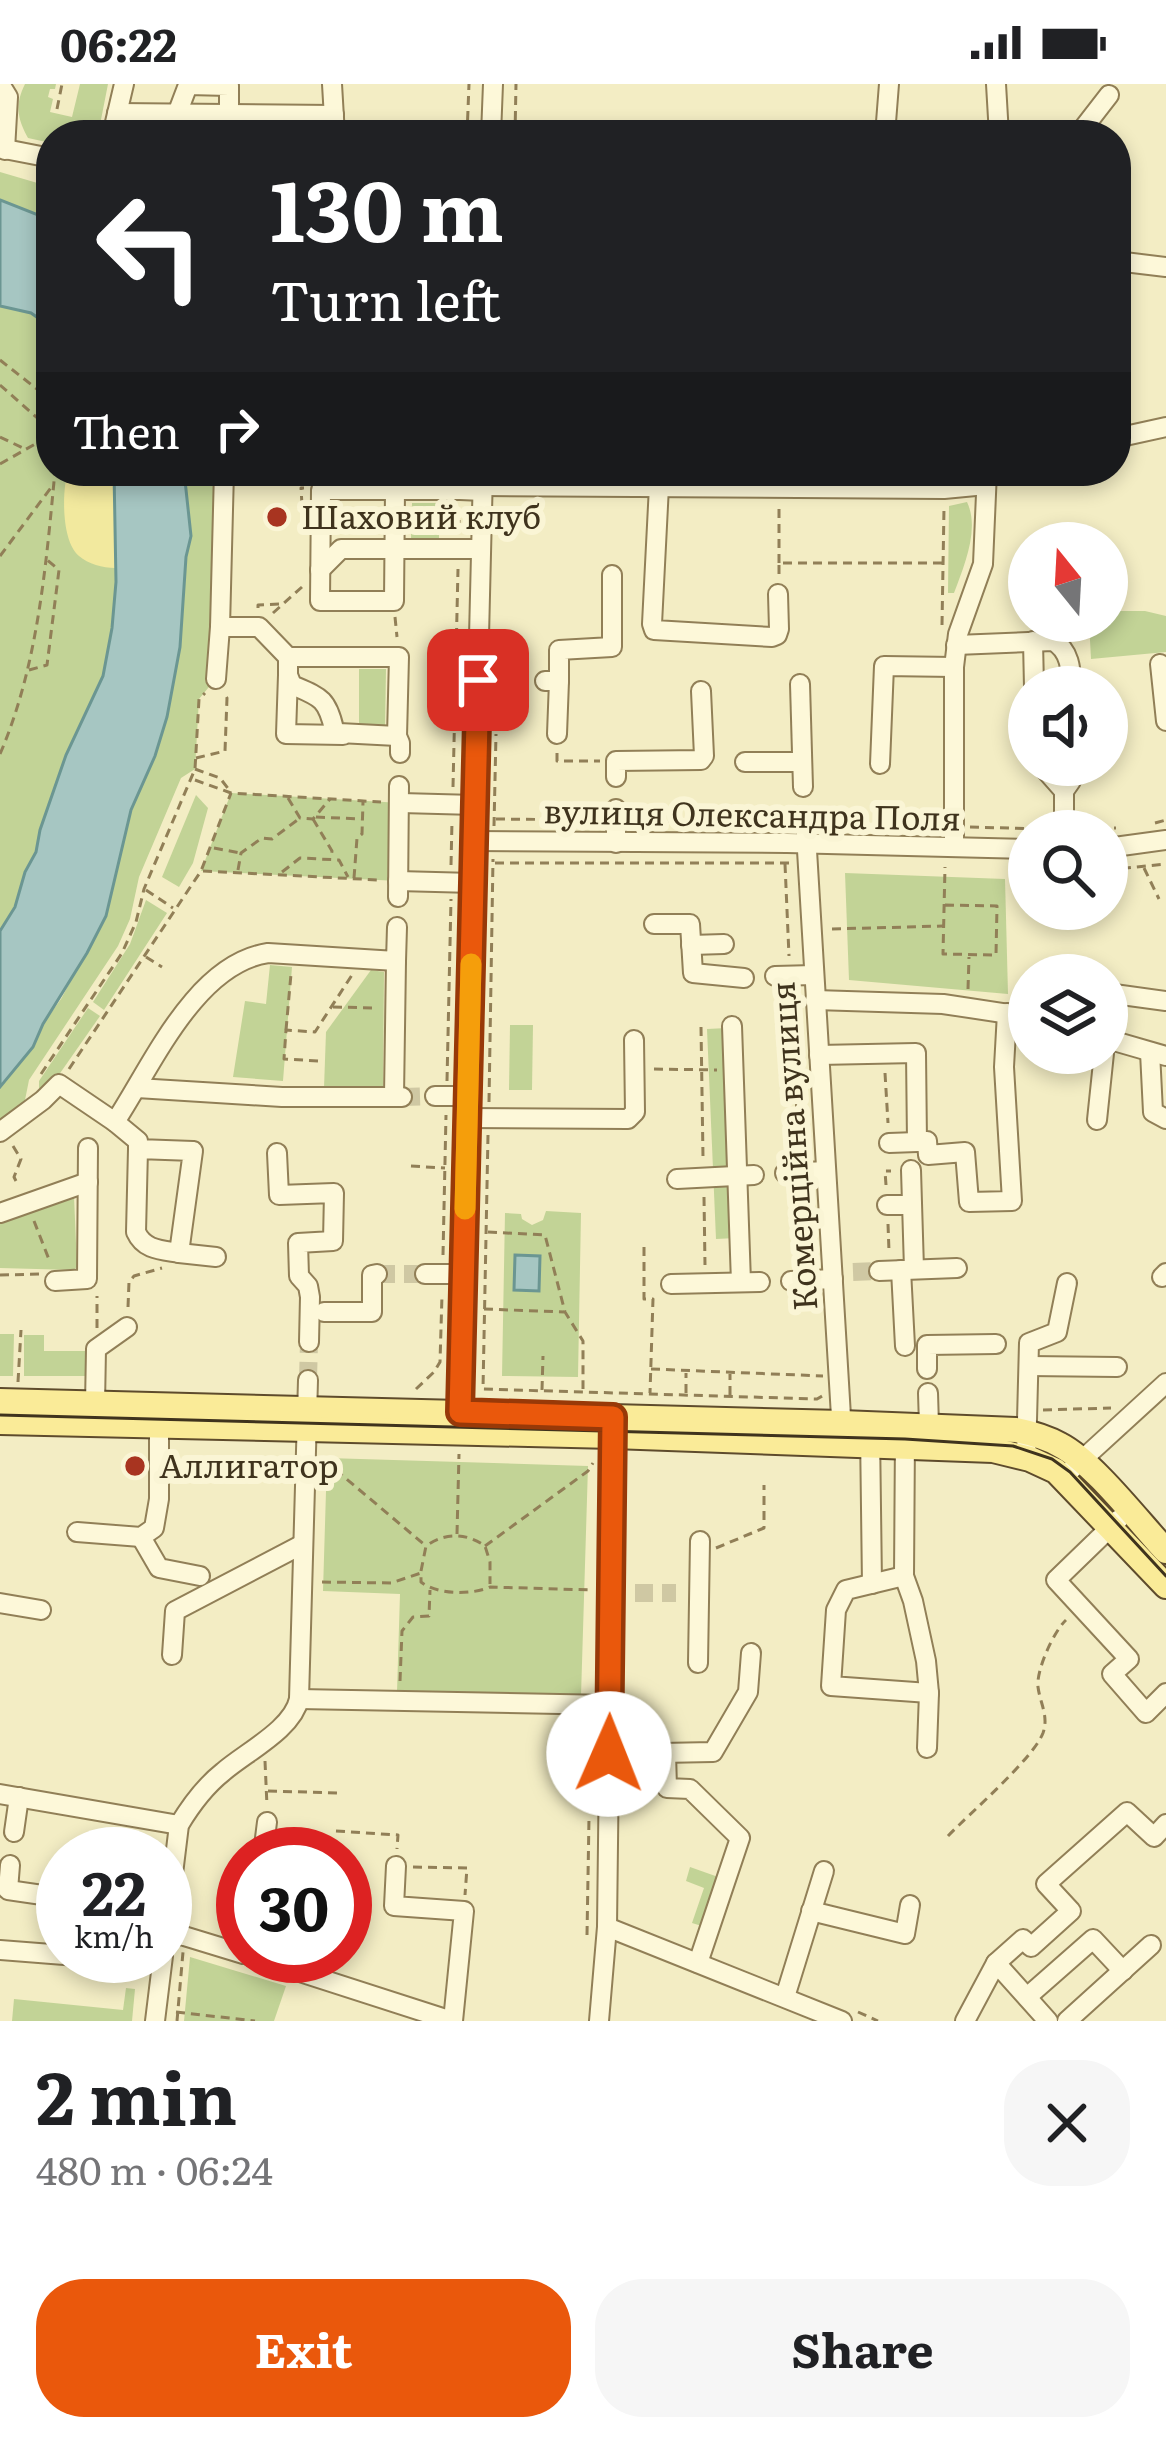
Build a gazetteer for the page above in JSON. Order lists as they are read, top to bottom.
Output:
{
  "streets": {
    "street": ["вулиця Олександра Поля", "Комерційна вулиця"]
  },
  "crossings": [
    ["вулиця Олександра Поля", "Комерційна вулиця"]
  ],
  "places": ["Шаховий клуб", "Аллигатор"],
  "north": "top",
  "page": {
    "status": "06:22",
    "turn": ["130 m", "Turn left"],
    "then": "Then",
    "speed": "22 km/h",
    "limit": "30",
    "heading": ["2 min", "480 m · 06:24"],
    "buttons": ["Exit", "Share"]
  }
}
